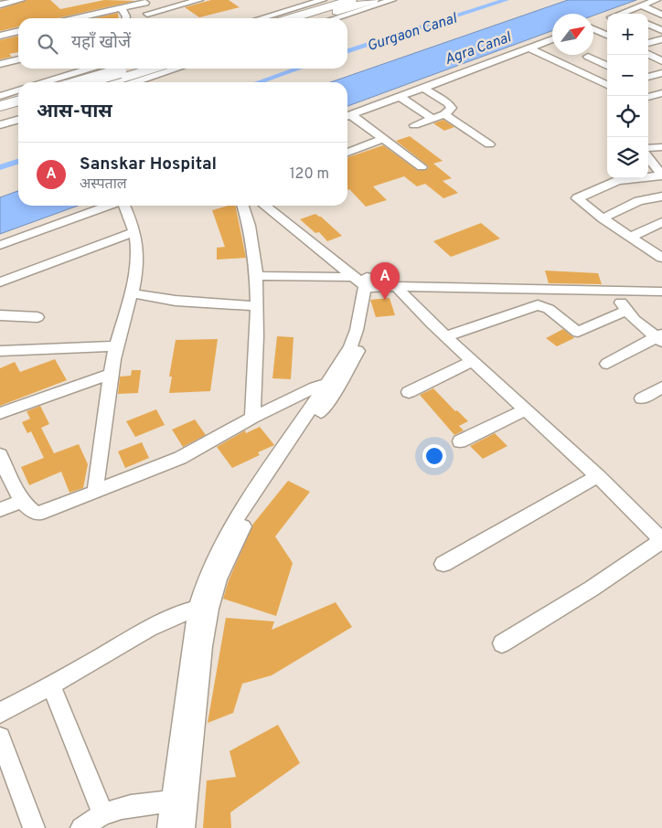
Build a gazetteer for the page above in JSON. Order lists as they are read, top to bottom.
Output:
{
  "water": ["Gurgaon Canal", "Agra Canal"],
  "north": "top right",
  "page": {
    "map_buttons": ["+", "−"],
    "search": "यहाँ खोजें",
    "heading": "आस-पास",
    "list": [
      {
        "mark": "A",
        "name": "Sanskar Hospital",
        "note": "अस्पताल",
        "value": "120 m"
      }
    ],
    "pins": "A"
  }
}
